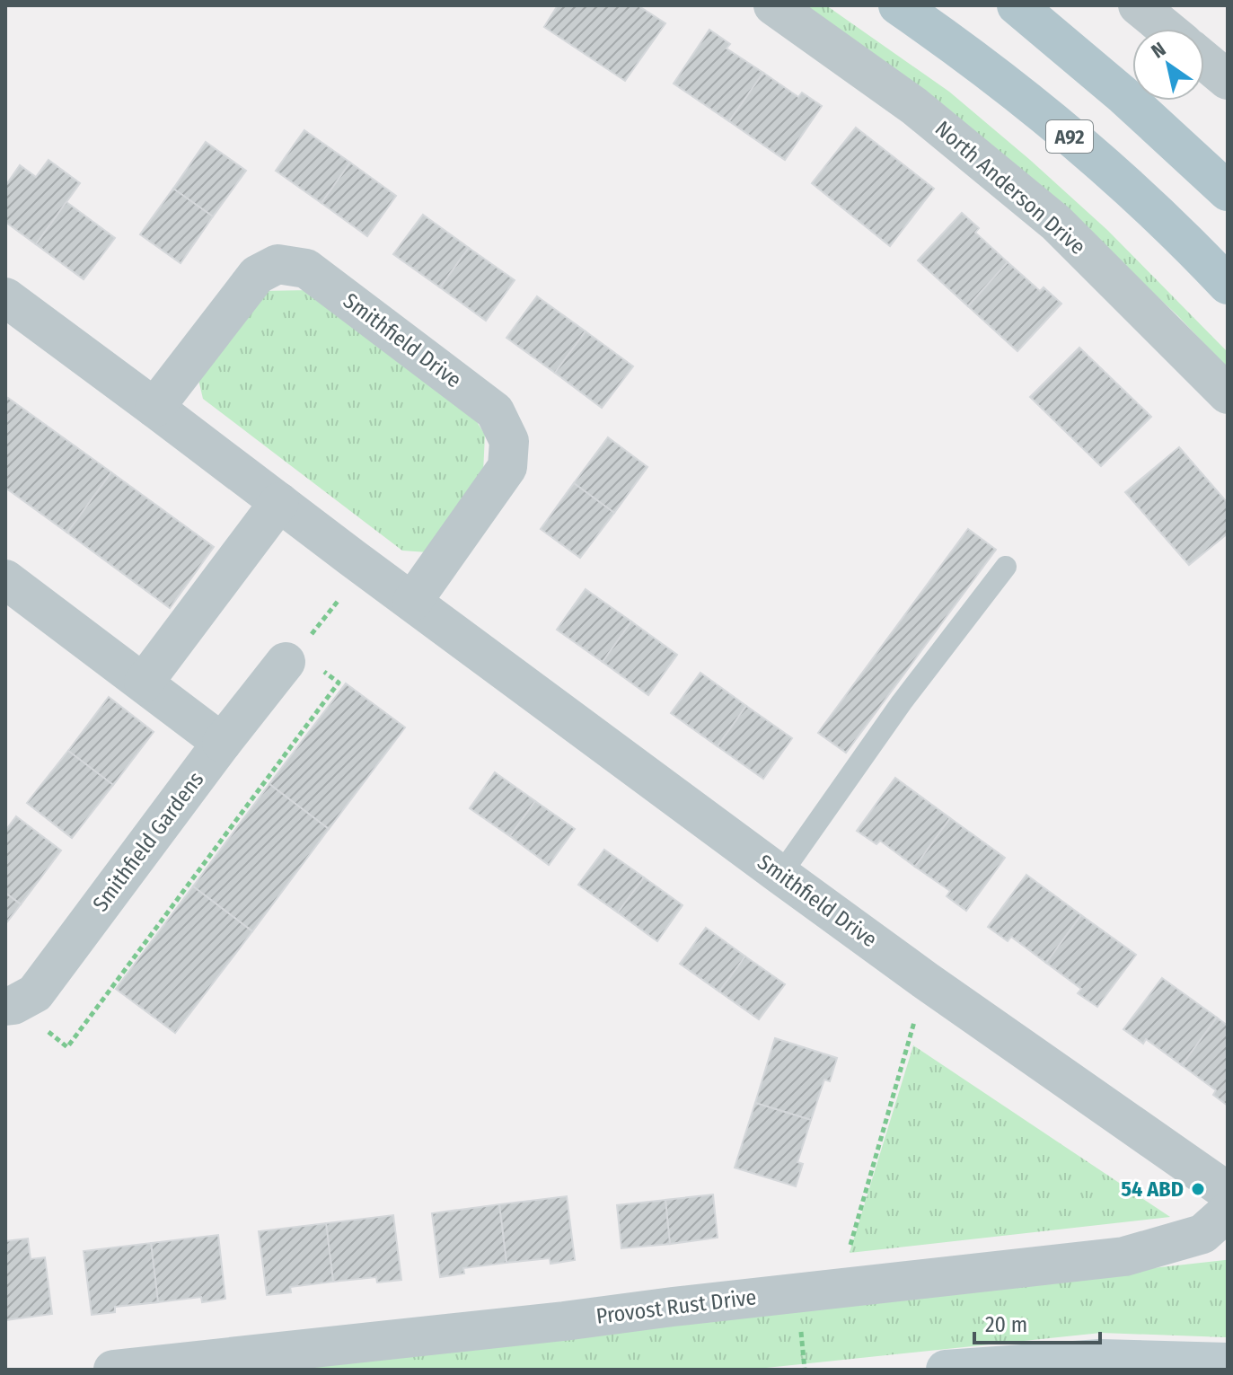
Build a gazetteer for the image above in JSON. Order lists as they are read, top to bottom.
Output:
{
  "streets": {
    "main road": ["A92"],
    "street": [
      "North Anderson Drive",
      "Smithfield Drive",
      "Smithfield Gardens",
      "Provost Rust Drive"
    ]
  },
  "places": ["54 ABD"],
  "scale_bar": "20 m",
  "north": "top left"
}
